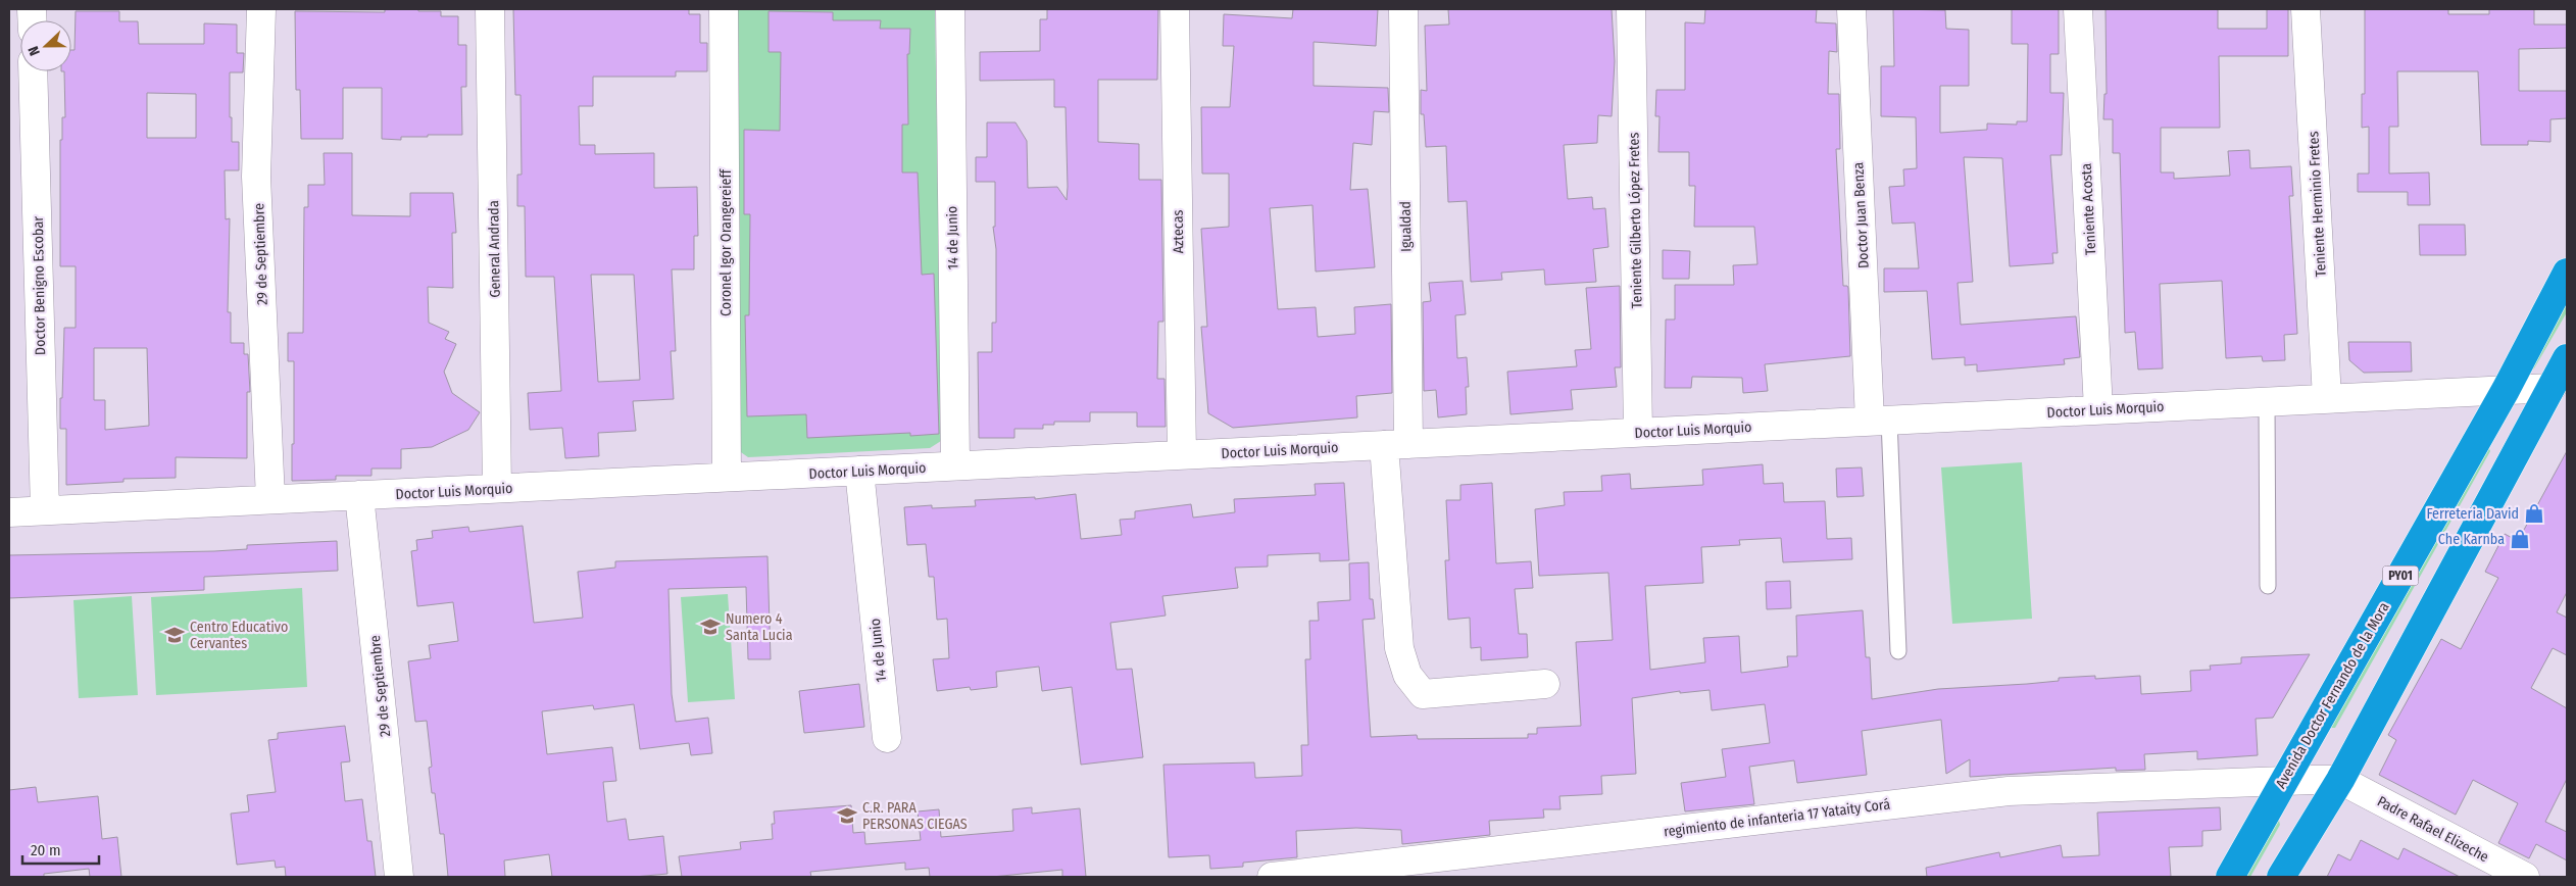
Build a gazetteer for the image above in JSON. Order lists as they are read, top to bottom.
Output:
{
  "streets": {
    "highway": ["PY01", "Avenida Doctor Fernando de la Mora"],
    "street": [
      "Teniente Herminio Fretes",
      "Teniente Acosta",
      "Doctor Juan Benza",
      "Teniente Gilberto López Fretes",
      "Igualdad",
      "Aztecas",
      "14 de Junio",
      "Coronel Igor Orangereieff",
      "General Andrada",
      "29 de Septiembre",
      "Doctor Benigno Escobar",
      "Doctor Luis Morquio",
      "regimiento de infanteria 17 Yataity Corá",
      "Padre Rafael Elizeche"
    ]
  },
  "crossings": [
    ["Teniente Herminio Fretes", "Doctor Luis Morquio"],
    ["Teniente Acosta", "Doctor Luis Morquio"],
    ["Doctor Juan Benza", "Doctor Luis Morquio"],
    ["Teniente Gilberto López Fretes", "Doctor Luis Morquio"],
    ["Igualdad", "Doctor Luis Morquio"],
    ["Aztecas", "Doctor Luis Morquio"],
    ["14 de Junio", "Doctor Luis Morquio"],
    ["Coronel Igor Orangereieff", "Doctor Luis Morquio"],
    ["General Andrada", "Doctor Luis Morquio"],
    ["29 de Septiembre", "Doctor Luis Morquio"],
    ["Doctor Benigno Escobar", "Doctor Luis Morquio"],
    ["Doctor Luis Morquio", "Avenida Doctor Fernando de la Mora"],
    ["Avenida Doctor Fernando de la Mora", "regimiento de infanteria 17 Yataity Corá"],
    ["regimiento de infanteria 17 Yataity Corá", "Padre Rafael Elizeche"]
  ],
  "places": {
    "shop": ["Ferreteria David", "Che Karnba"],
    "school or university": ["Numero 4 Santa Lucia", "Centro Educativo Cervantes", "C.R. PARA PERSONAS CIEGAS"]
  },
  "scale_bar": "20 m",
  "north": "left"
}
